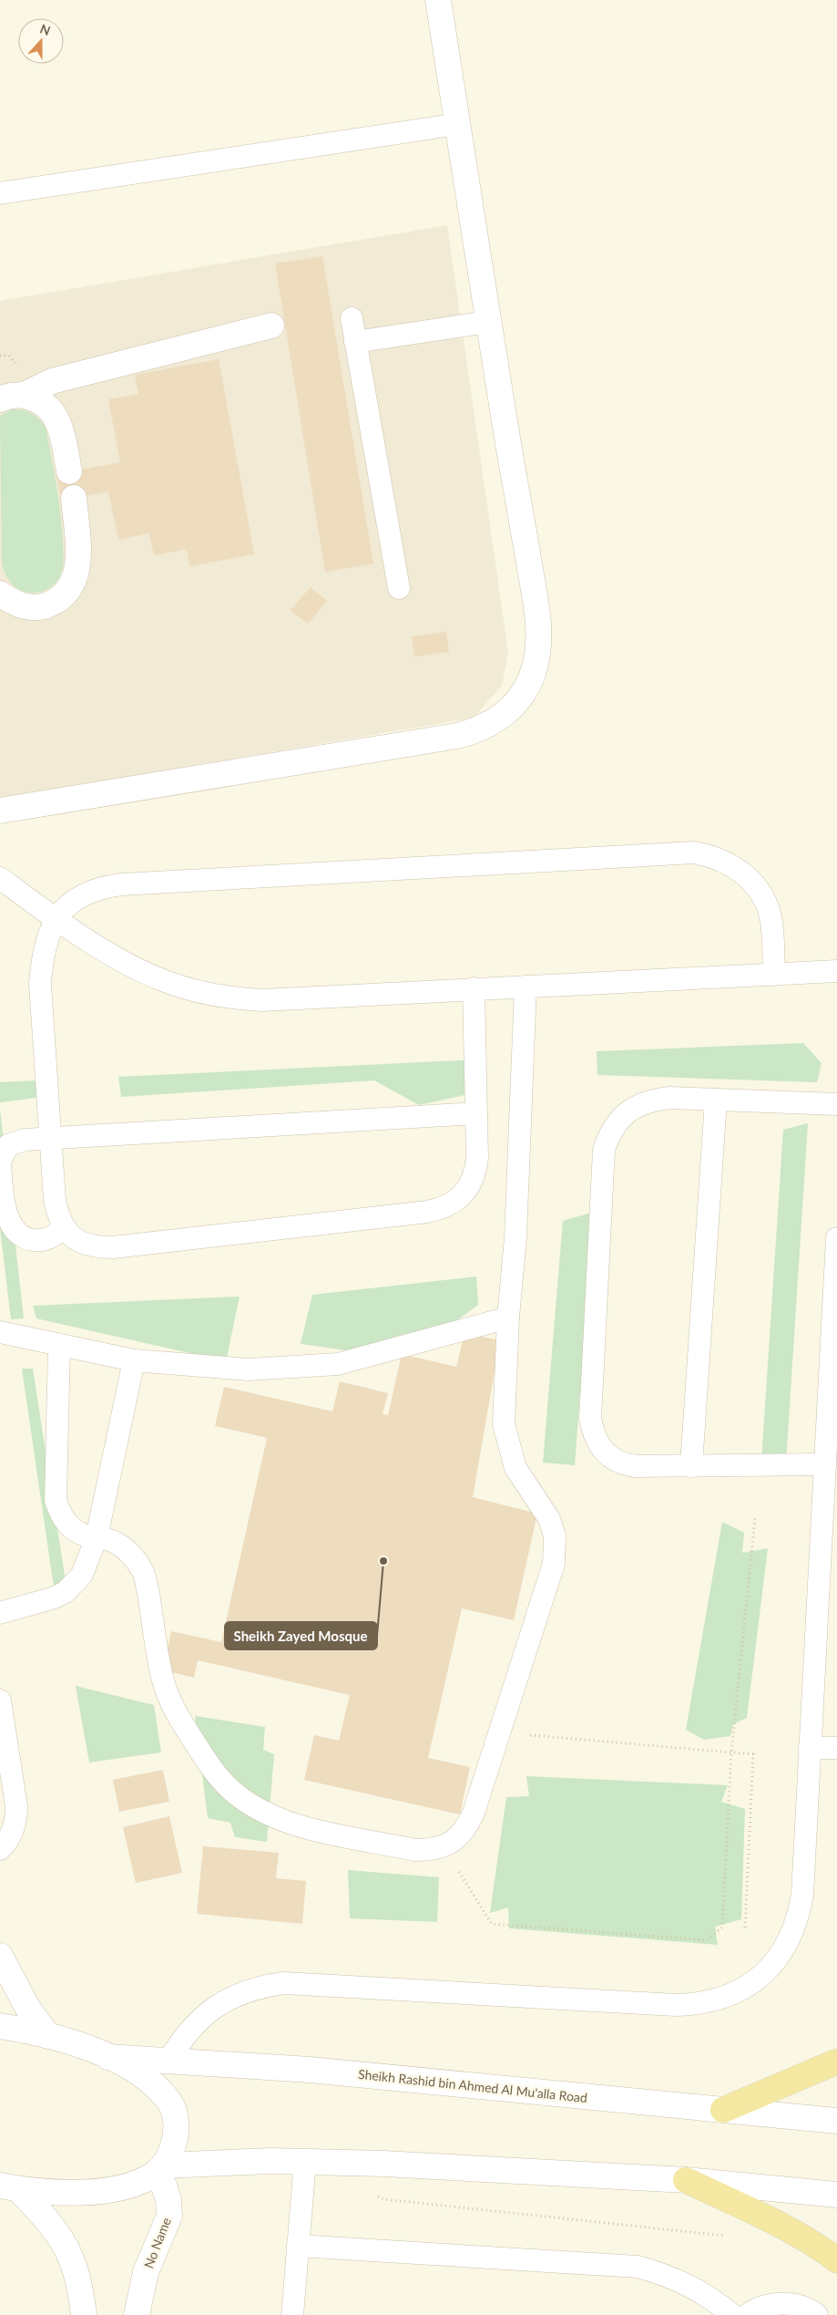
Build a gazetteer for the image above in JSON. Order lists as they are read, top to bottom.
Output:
{
  "streets": {
    "street": ["Sheikh Rashid bin Ahmed Al Mu'alla Road", "No Name"]
  },
  "places": ["Sheikh Zayed Mosque"],
  "north": "top"
}
